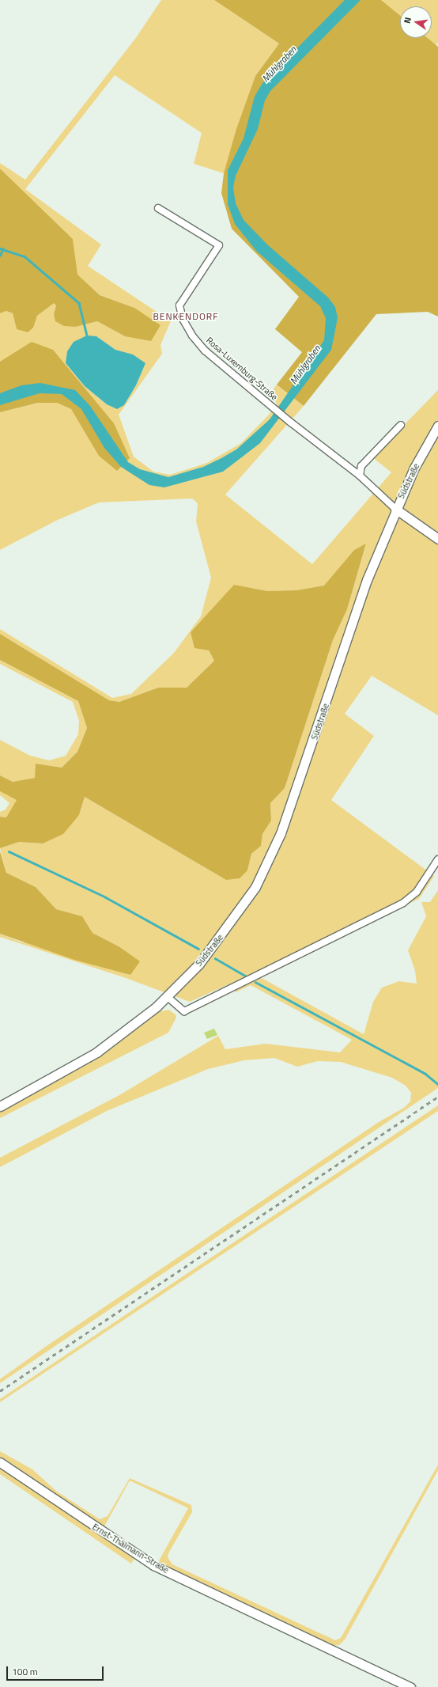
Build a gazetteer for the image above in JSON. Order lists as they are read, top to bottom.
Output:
{
  "streets": {
    "main road": ["Südstraße", "Ernst-Thälmann-Straße"],
    "street": ["Rosa-Luxemburg-Straße"]
  },
  "crossings": [
    ["Rosa-Luxemburg-Straße", "Südstraße"]
  ],
  "districts": ["BENKENDORF"],
  "water": ["Mühlgraben"],
  "scale_bar": "100 m",
  "north": "left"
}
